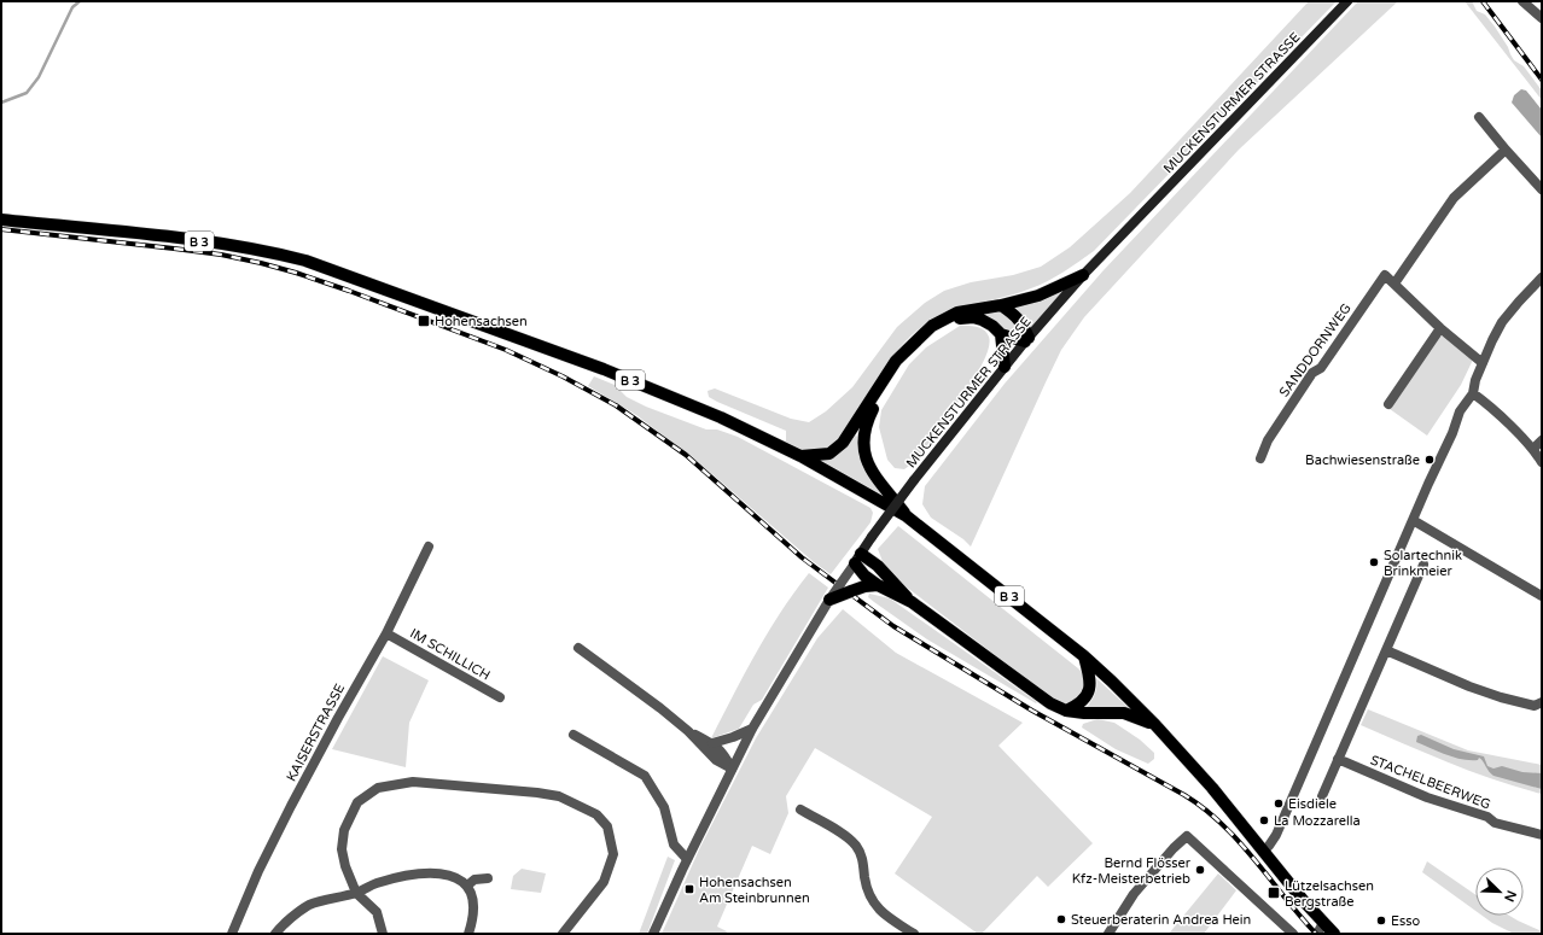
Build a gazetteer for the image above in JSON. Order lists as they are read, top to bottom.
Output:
{
  "streets": {
    "main road": ["MUCKENSTURMER STRASSE", "B 3"],
    "street": [
      "SANDDORNWEG",
      "IM SCHILLICH",
      "KAISERSTRASSE",
      "STACHELBEERWEG"
    ]
  },
  "crossings": [
    ["IM SCHILLICH", "KAISERSTRASSE"]
  ],
  "places": {
    "transit": ["Hohensachsen", "Hohensachsen Am Steinbrunnen", "Lützelsachsen Bergstraße"],
    "other": [
      "Bachwiesenstraße",
      "Solartechnik Brinkmeier",
      "Eisdiele",
      "La Mozzarella",
      "Bernd Flösser Kfz-Meisterbetrieb",
      "Steuerberaterin Andrea Hein",
      "Esso"
    ]
  },
  "north": "bottom right"
}
